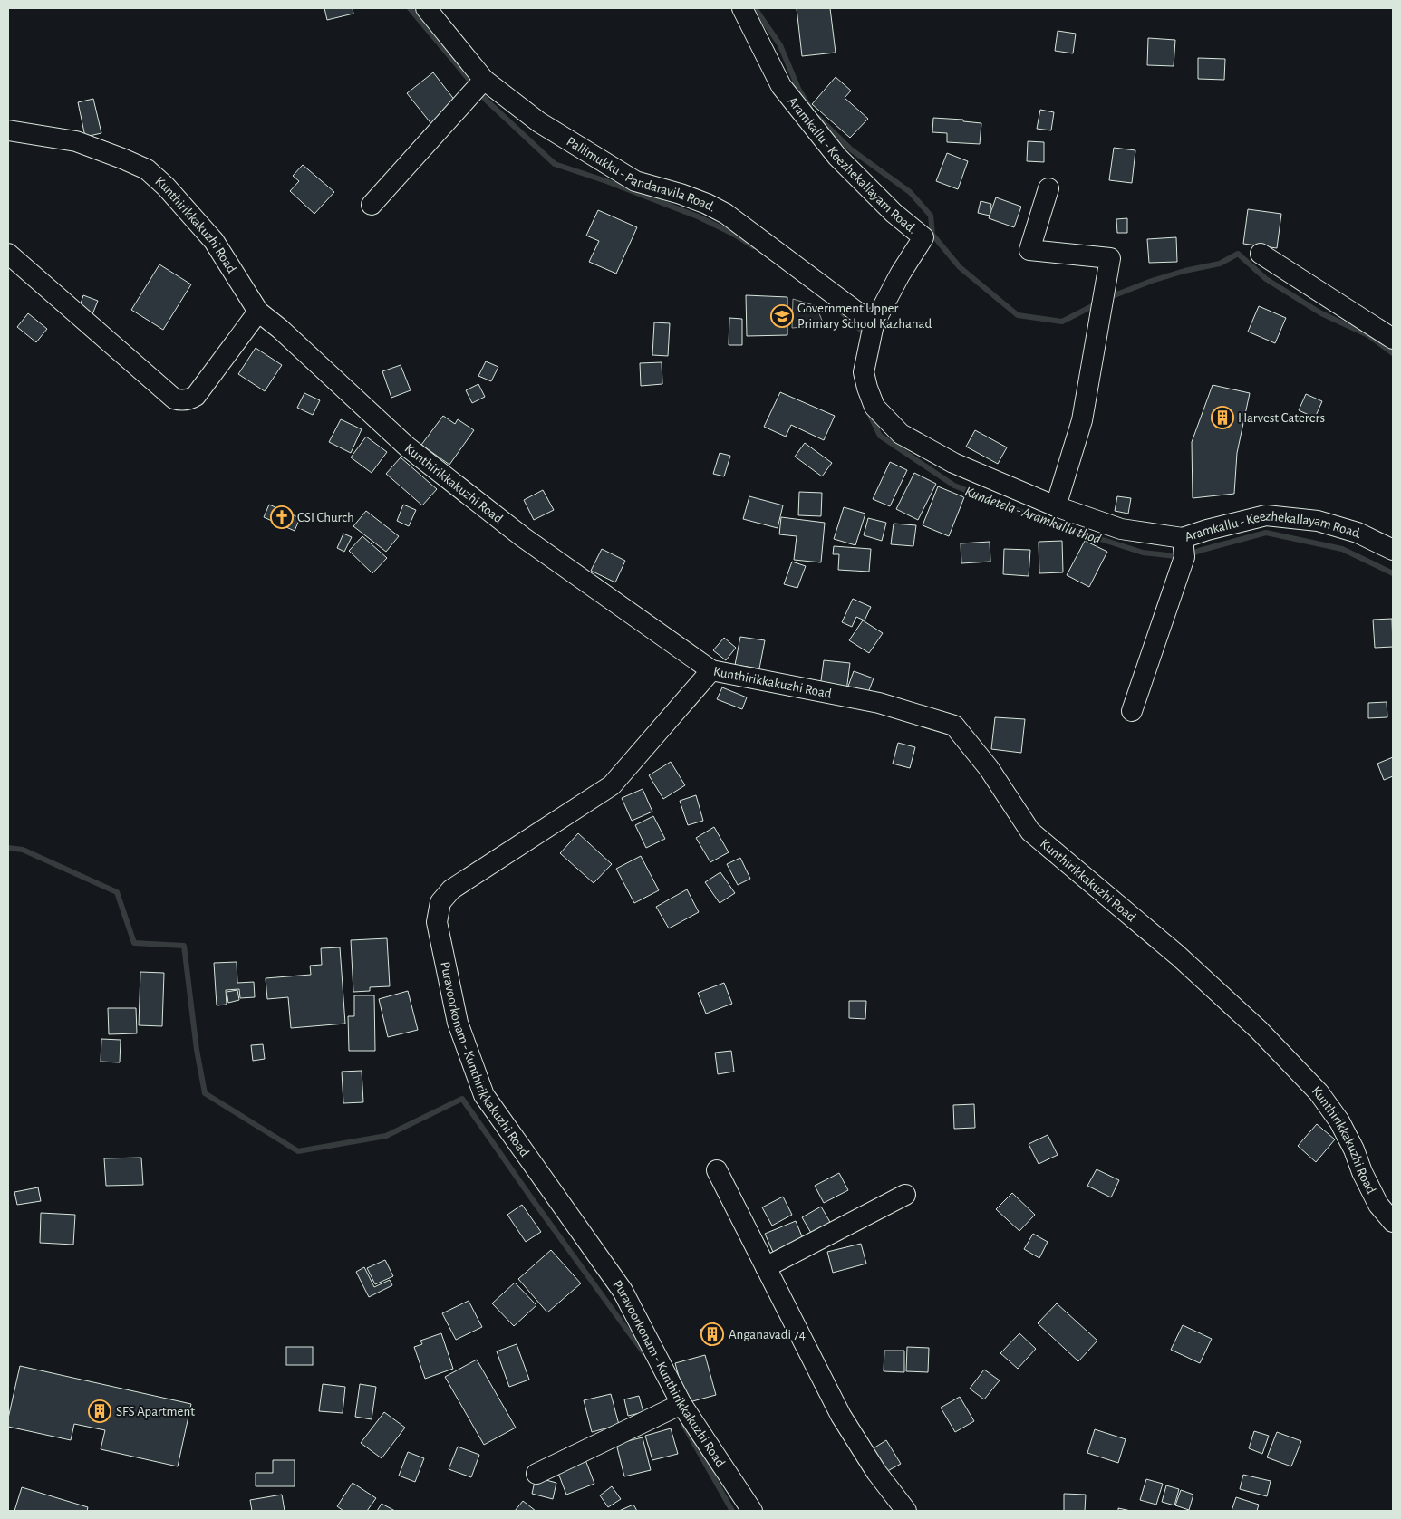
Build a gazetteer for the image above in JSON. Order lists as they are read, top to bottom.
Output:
{
  "streets": {
    "street": [
      "Aramkallu - Keezhekallayam Road.",
      "Pallimukku - Pandaravila Road.",
      "Kunthirikkakuzhi Road",
      "Puravoorkonam - Kunthirikkakuzhi Road"
    ]
  },
  "crossings": [
    ["Aramkallu - Keezhekallayam Road.", "Pallimukku - Pandaravila Road."],
    ["Kunthirikkakuzhi Road", "Puravoorkonam - Kunthirikkakuzhi Road"]
  ],
  "water": ["Kundetela - Aramkallu thod"],
  "places": {
    "school or university": ["Government Upper Primary School Kazhanad"],
    "building": ["Harvest Caterers", "Anganavadi 74", "SFS Apartment"],
    "church": ["CSI Church"]
  }
}
